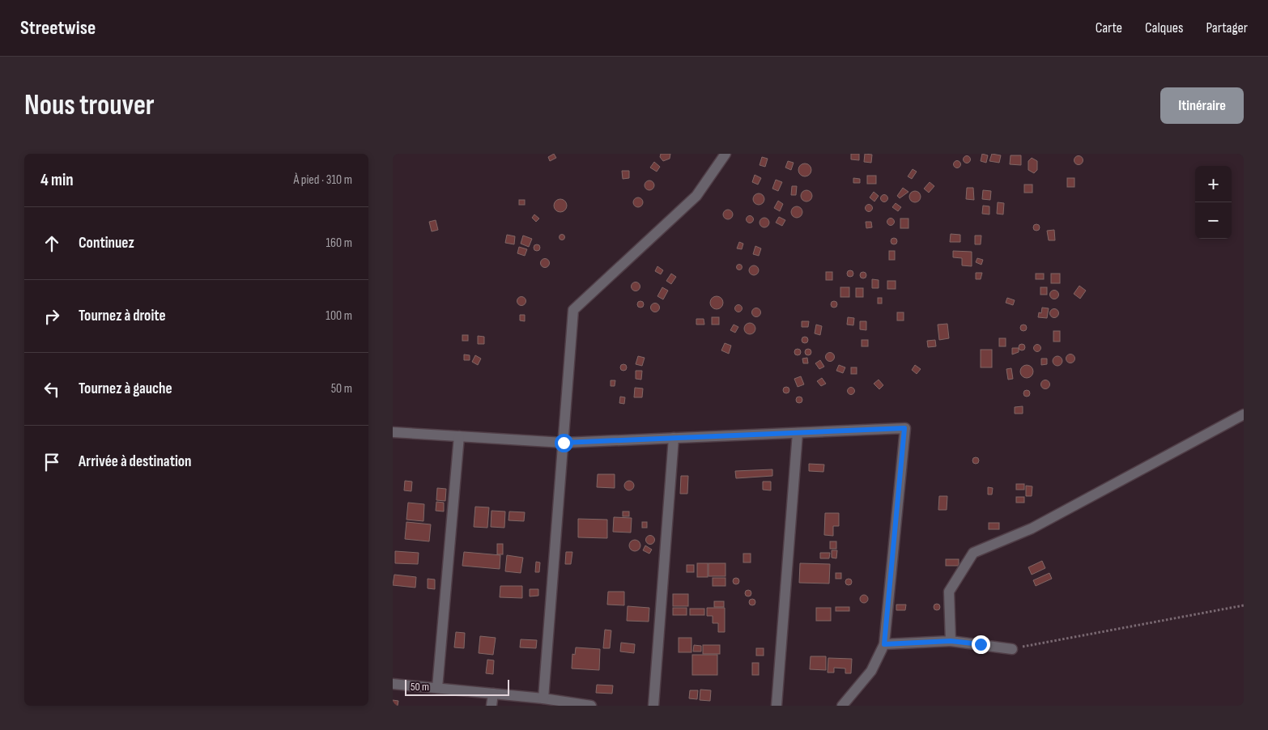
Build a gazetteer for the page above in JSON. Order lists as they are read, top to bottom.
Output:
{
  "scale_bar": "50 m",
  "page": {
    "header": "Streetwise",
    "nav": ["Carte", "Calques", "Partager"],
    "buttons": "Itinéraire",
    "title": "Nous trouver",
    "heading": ["4 min", "À pied · 310 m"],
    "map_buttons": ["+", "−"],
    "list": [
      ["Continuez", "160 m"],
      ["Tournez à droite", "100 m"],
      ["Tournez à gauche", "50 m"],
      "Arrivée à destination"
    ],
    "scale": "50 m"
  }
}
